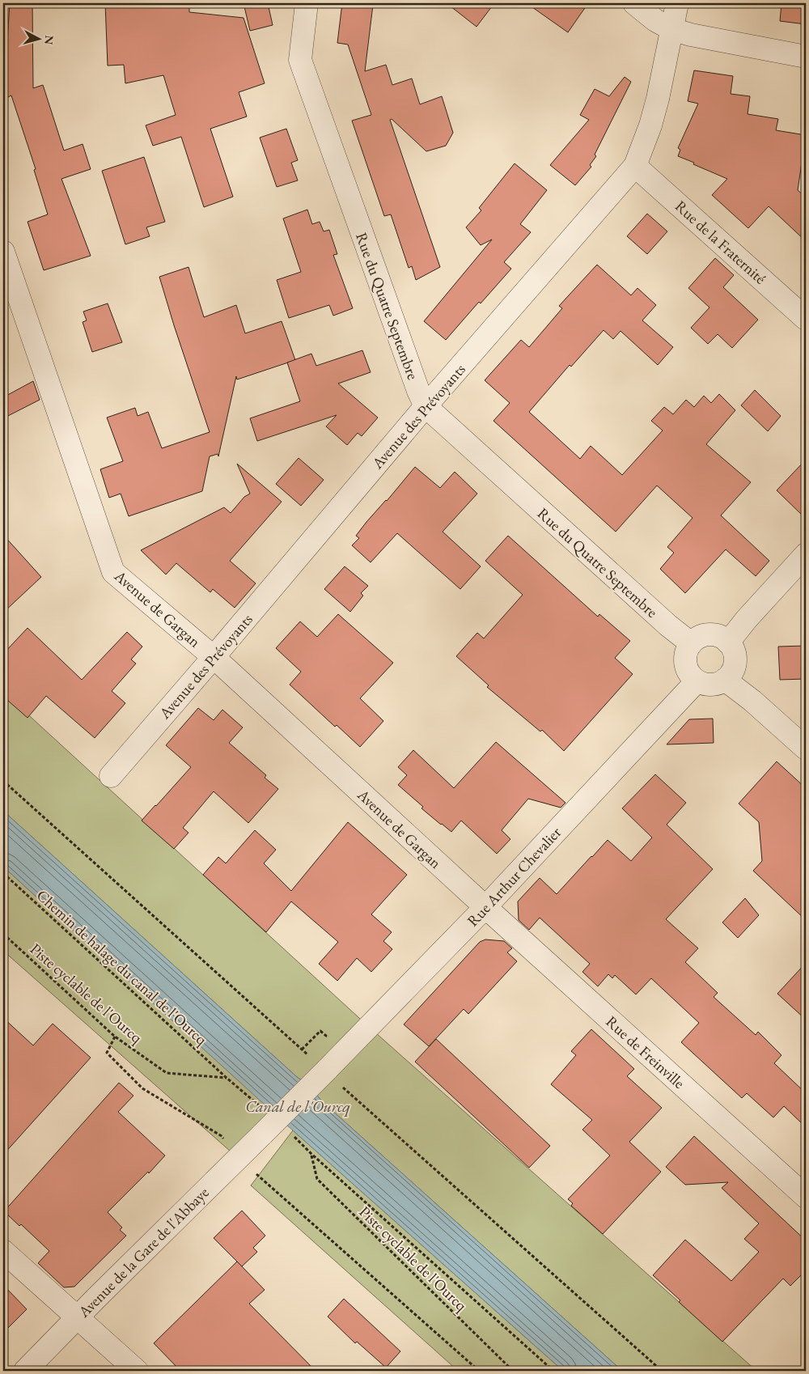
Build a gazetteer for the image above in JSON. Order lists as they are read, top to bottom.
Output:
{
  "streets": {
    "street": [
      "Rue de la Fraternité",
      "Rue du Quatre Septembre",
      "Avenue des Prévoyants",
      "Avenue de Gargan",
      "Rue Arthur Chevalier",
      "Rue de Freinville",
      "Avenue de la Gare de l'Abbaye"
    ],
    "path": ["Chemin de halage du canal de l'Ourcq", "Piste cyclable de l'Ourcq"]
  },
  "crossings": [
    ["Rue de la Fraternité", "Avenue des Prévoyants"],
    ["Rue du Quatre Septembre", "Avenue des Prévoyants"],
    ["Rue du Quatre Septembre", "Rue Arthur Chevalier"],
    ["Avenue des Prévoyants", "Avenue de Gargan"],
    ["Avenue de Gargan", "Rue Arthur Chevalier"],
    ["Avenue de Gargan", "Rue de Freinville"],
    ["Rue Arthur Chevalier", "Rue de Freinville"],
    ["Rue Arthur Chevalier", "Avenue de la Gare de l'Abbaye"],
    ["Chemin de halage du canal de l'Ourcq", "Piste cyclable de l'Ourcq"]
  ],
  "water": ["Canal de l'Ourcq"],
  "north": "right"
}
